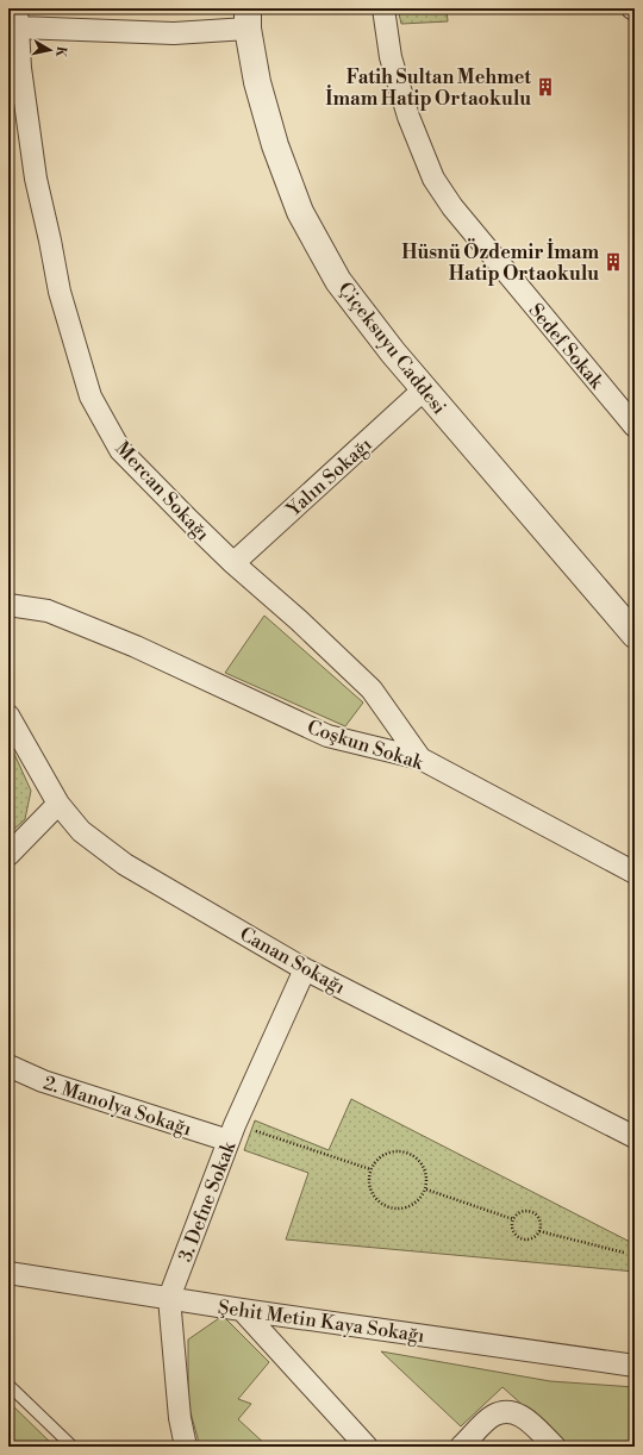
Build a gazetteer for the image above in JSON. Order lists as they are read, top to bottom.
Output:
{
  "streets": {
    "street": [
      "Sedef Sokak",
      "Çiçeksuyu Caddesi",
      "Yalın Sokağı",
      "Mercan Sokağı",
      "Coşkun Sokak",
      "Canan Sokağı",
      "2. Manolya Sokağı",
      "3. Defne Sokak",
      "Şehit Metin Kaya Sokağı"
    ]
  },
  "crossings": [
    ["Çiçeksuyu Caddesi", "Yalın Sokağı"],
    ["Yalın Sokağı", "Mercan Sokağı"],
    ["Mercan Sokağı", "Coşkun Sokak"],
    ["Canan Sokağı", "3. Defne Sokak"],
    ["2. Manolya Sokağı", "3. Defne Sokak"],
    ["3. Defne Sokak", "Şehit Metin Kaya Sokağı"]
  ],
  "places": {
    "building": ["Fatih Sultan Mehmet İmam Hatip Ortaokulu", "Hüsnü Özdemir İmam Hatip Ortaokulu"]
  },
  "north": "right"
}
